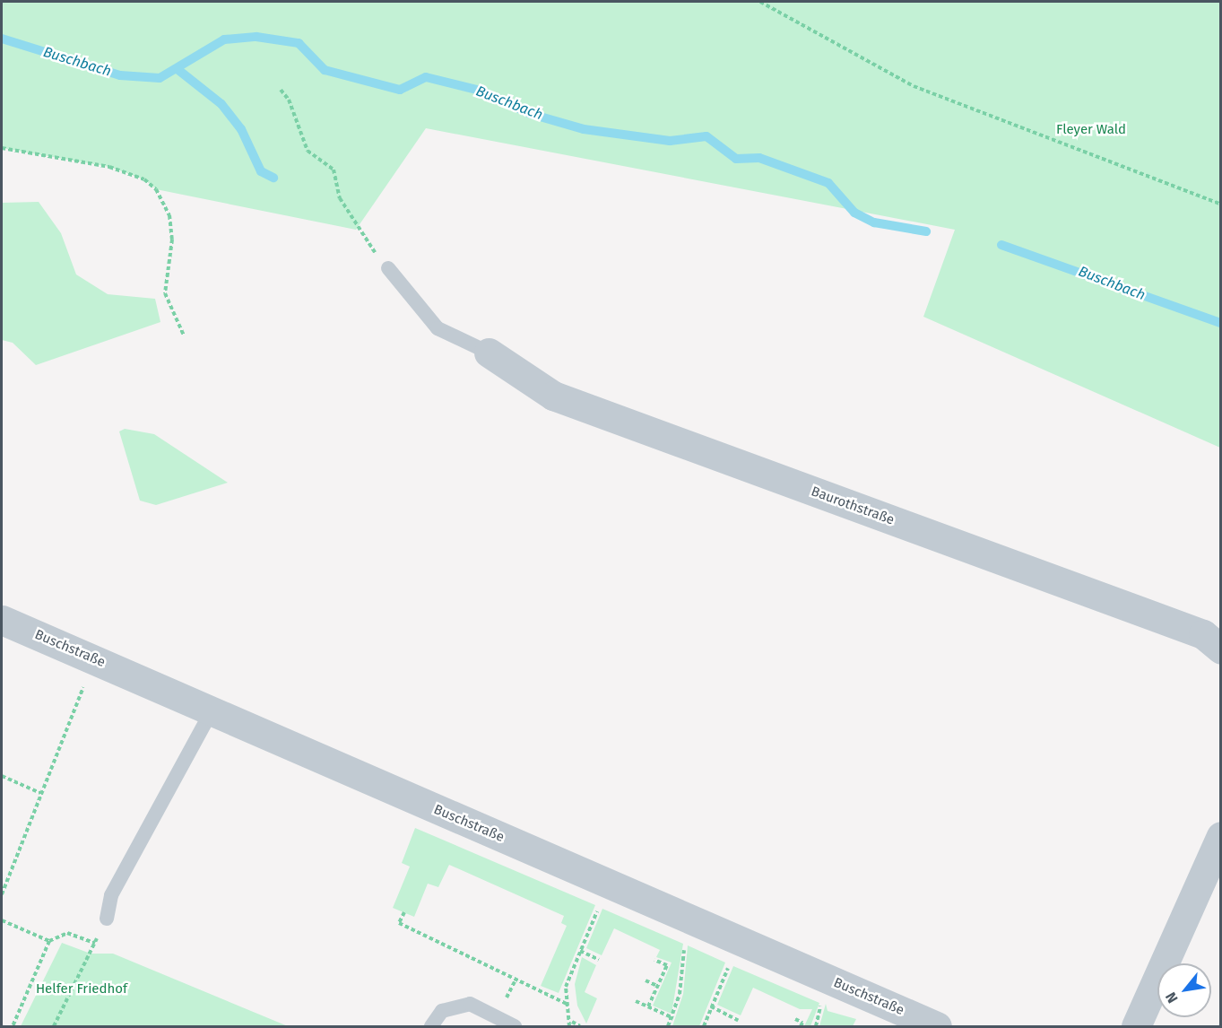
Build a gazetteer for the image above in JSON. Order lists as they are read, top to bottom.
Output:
{
  "streets": {
    "street": ["Baurothstraße", "Buschstraße"]
  },
  "water": ["Buschbach"],
  "parks": ["Fleyer Wald", "Helfer Friedhof"],
  "north": "bottom left"
}
